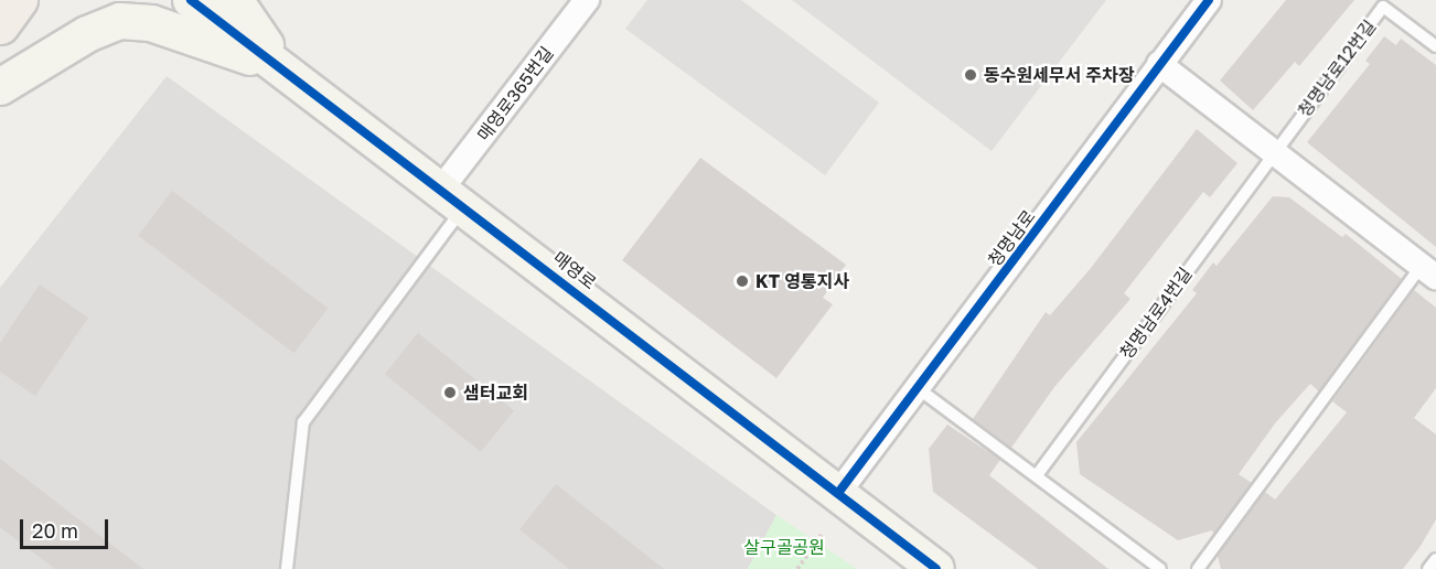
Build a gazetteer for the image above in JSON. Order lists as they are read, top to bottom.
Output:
{
  "streets": {
    "street": ["매영로365번길", "청명남로", "매영로"],
    "lane": ["청명남로12번길", "청명남로4번길"]
  },
  "crossings": [
    ["청명남로12번길", "청명남로4번길"],
    ["매영로365번길", "매영로"],
    ["청명남로", "매영로"]
  ],
  "parks": ["살구골공원"],
  "places": ["동수원세무서 주차장", "KT 영통지사", "샘터교회"],
  "scale_bar": "20 m"
}
